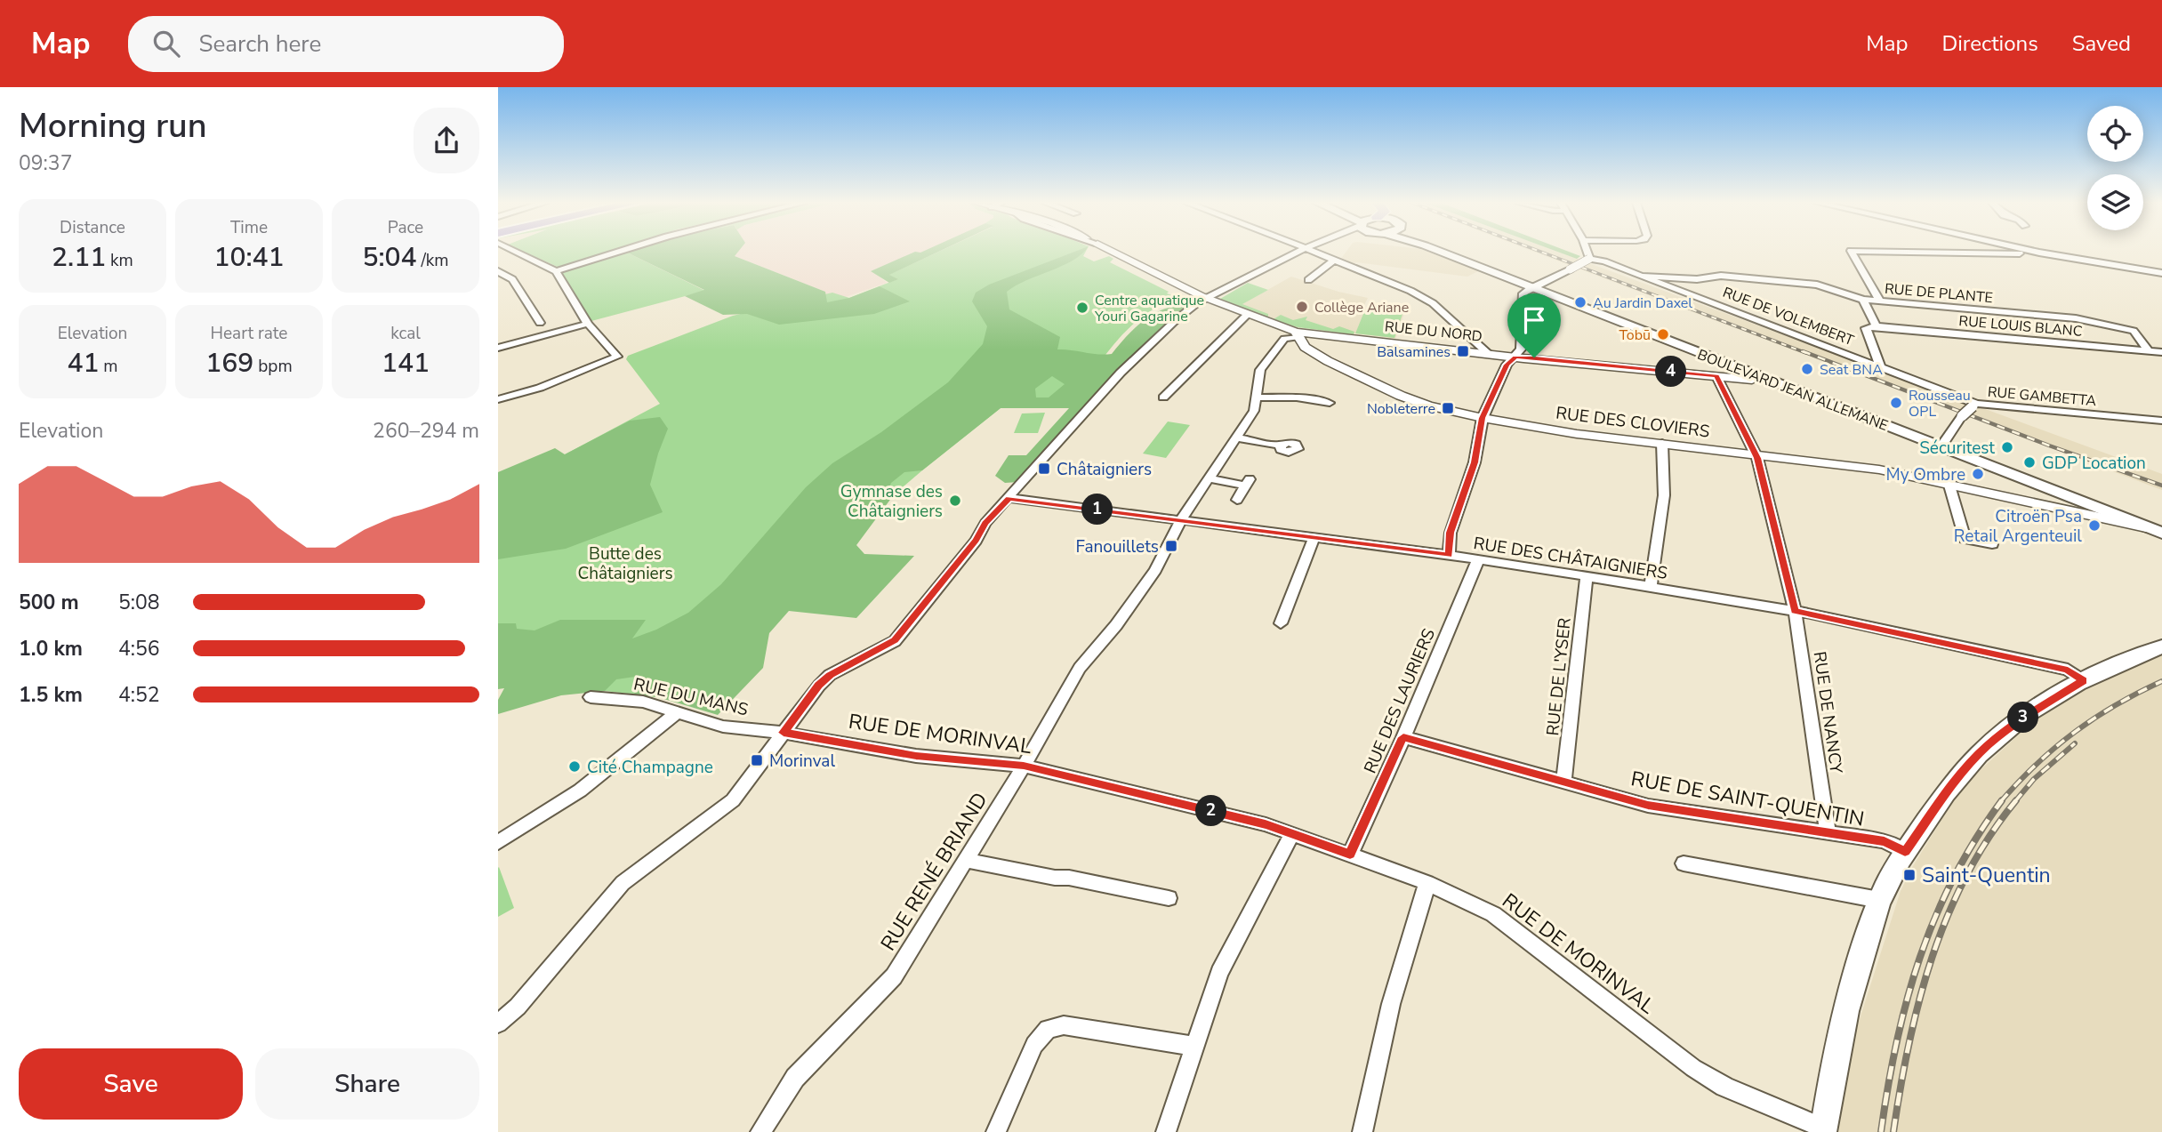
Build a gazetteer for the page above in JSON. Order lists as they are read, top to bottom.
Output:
{
  "streets": {
    "main road": ["BOULEVARD JEAN ALLEMANE"],
    "street": [
      "RUE DE PLANTE",
      "RUE DE VOLEMBERT",
      "RUE LOUIS BLANC",
      "RUE DU NORD",
      "RUE GAMBETTA",
      "RUE DES CLOVIERS",
      "RUE DES CHÂTAIGNIERS",
      "RUE DE L'YSER",
      "RUE DU MANS",
      "RUE DES LAURIERS",
      "RUE DE NANCY",
      "RUE DE MORINVAL",
      "RUE DE SAINT-QUENTIN",
      "RUE RENÉ BRIAND"
    ]
  },
  "crossings": [
    ["RUE DE PLANTE", "RUE DE VOLEMBERT"],
    ["RUE DE PLANTE", "RUE LOUIS BLANC"],
    ["RUE DE VOLEMBERT", "RUE GAMBETTA"],
    ["RUE DU NORD", "BOULEVARD JEAN ALLEMANE"],
    ["RUE DU NORD", "RUE DES CLOVIERS"],
    ["RUE DU NORD", "RUE DE NANCY"],
    ["RUE DU NORD", "RUE RENÉ BRIAND"],
    ["BOULEVARD JEAN ALLEMANE", "RUE GAMBETTA"],
    ["BOULEVARD JEAN ALLEMANE", "RUE DES CLOVIERS"],
    ["RUE DES CLOVIERS", "RUE DE NANCY"],
    ["RUE DES CLOVIERS", "RUE RENÉ BRIAND"],
    ["RUE DES CHÂTAIGNIERS", "RUE DE L'YSER"],
    ["RUE DES CHÂTAIGNIERS", "RUE DES LAURIERS"],
    ["RUE DES CHÂTAIGNIERS", "RUE DE NANCY"],
    ["RUE DES CHÂTAIGNIERS", "RUE RENÉ BRIAND"],
    ["RUE DE L'YSER", "RUE DE SAINT-QUENTIN"],
    ["RUE DU MANS", "RUE DE MORINVAL"],
    ["RUE DES LAURIERS", "RUE DE MORINVAL"],
    ["RUE DES LAURIERS", "RUE DE SAINT-QUENTIN"],
    ["RUE DE NANCY", "RUE DE SAINT-QUENTIN"],
    ["RUE DE MORINVAL", "RUE RENÉ BRIAND"]
  ],
  "parks": ["Butte des Châtaigniers"],
  "places": {
    "other": [
      "Au Jardin Daxel",
      "Collège Ariane",
      "Centre aquatique Youri Gagarine",
      "Tobū",
      "Seat BNA",
      "Rousseau OPL",
      "Sécuritest",
      "GDP Location",
      "My Ombre",
      "Gymnase des Châtaigniers",
      "Citroën Psa Retail Argenteuil",
      "Cité Champagne"
    ],
    "transit": [
      "Balsamines",
      "Nobleterre",
      "Châtaigniers",
      "Fanouillets",
      "Morinval",
      "Saint-Quentin"
    ]
  },
  "page": {
    "header": "Map",
    "search": "Search here",
    "nav": ["Map", "Directions", "Saved"],
    "heading": ["Morning run", "09:37"],
    "stats": [
      ["Distance", "2.11 km"],
      ["Time", "10:41"],
      ["Pace", "5:04 /km"],
      ["Elevation", "41 m"],
      ["Heart rate", "169 bpm"],
      ["kcal", "141"]
    ],
    "pins": [
      "4",
      "1",
      "3",
      "2"
    ],
    "chart": ["Elevation", "260–294 m"],
    "list": [
      {
        "name": "500 m",
        "note": "5:08"
      },
      {
        "name": "1.0 km",
        "note": "4:56"
      },
      {
        "name": "1.5 km",
        "note": "4:52"
      }
    ],
    "buttons": ["Save", "Share"]
  }
}
